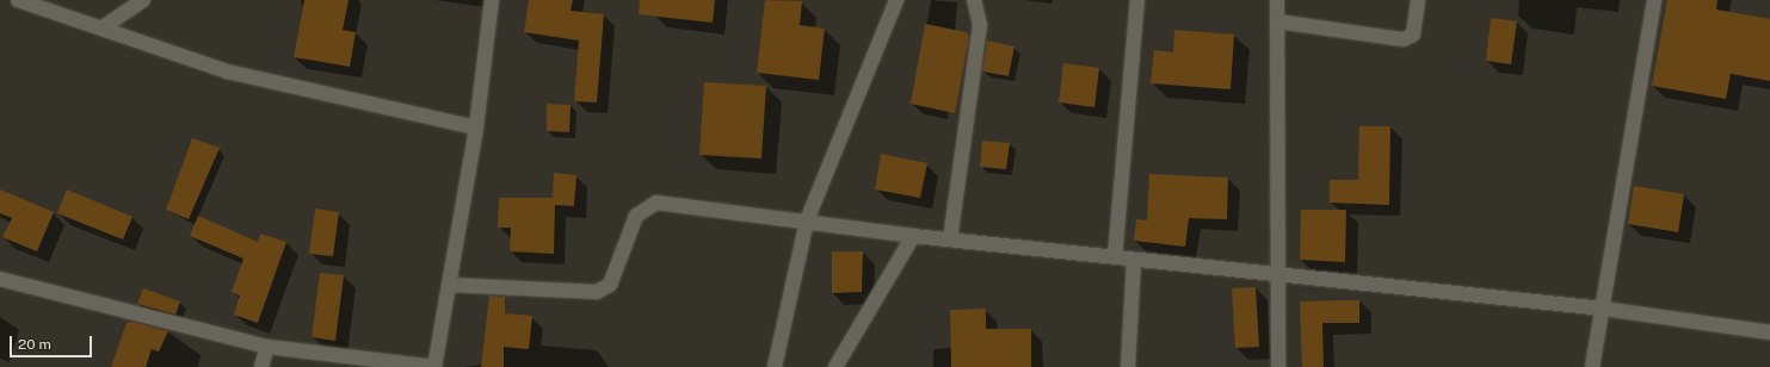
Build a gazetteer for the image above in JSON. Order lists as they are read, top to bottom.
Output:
{
  "scale_bar": "20 m"
}
